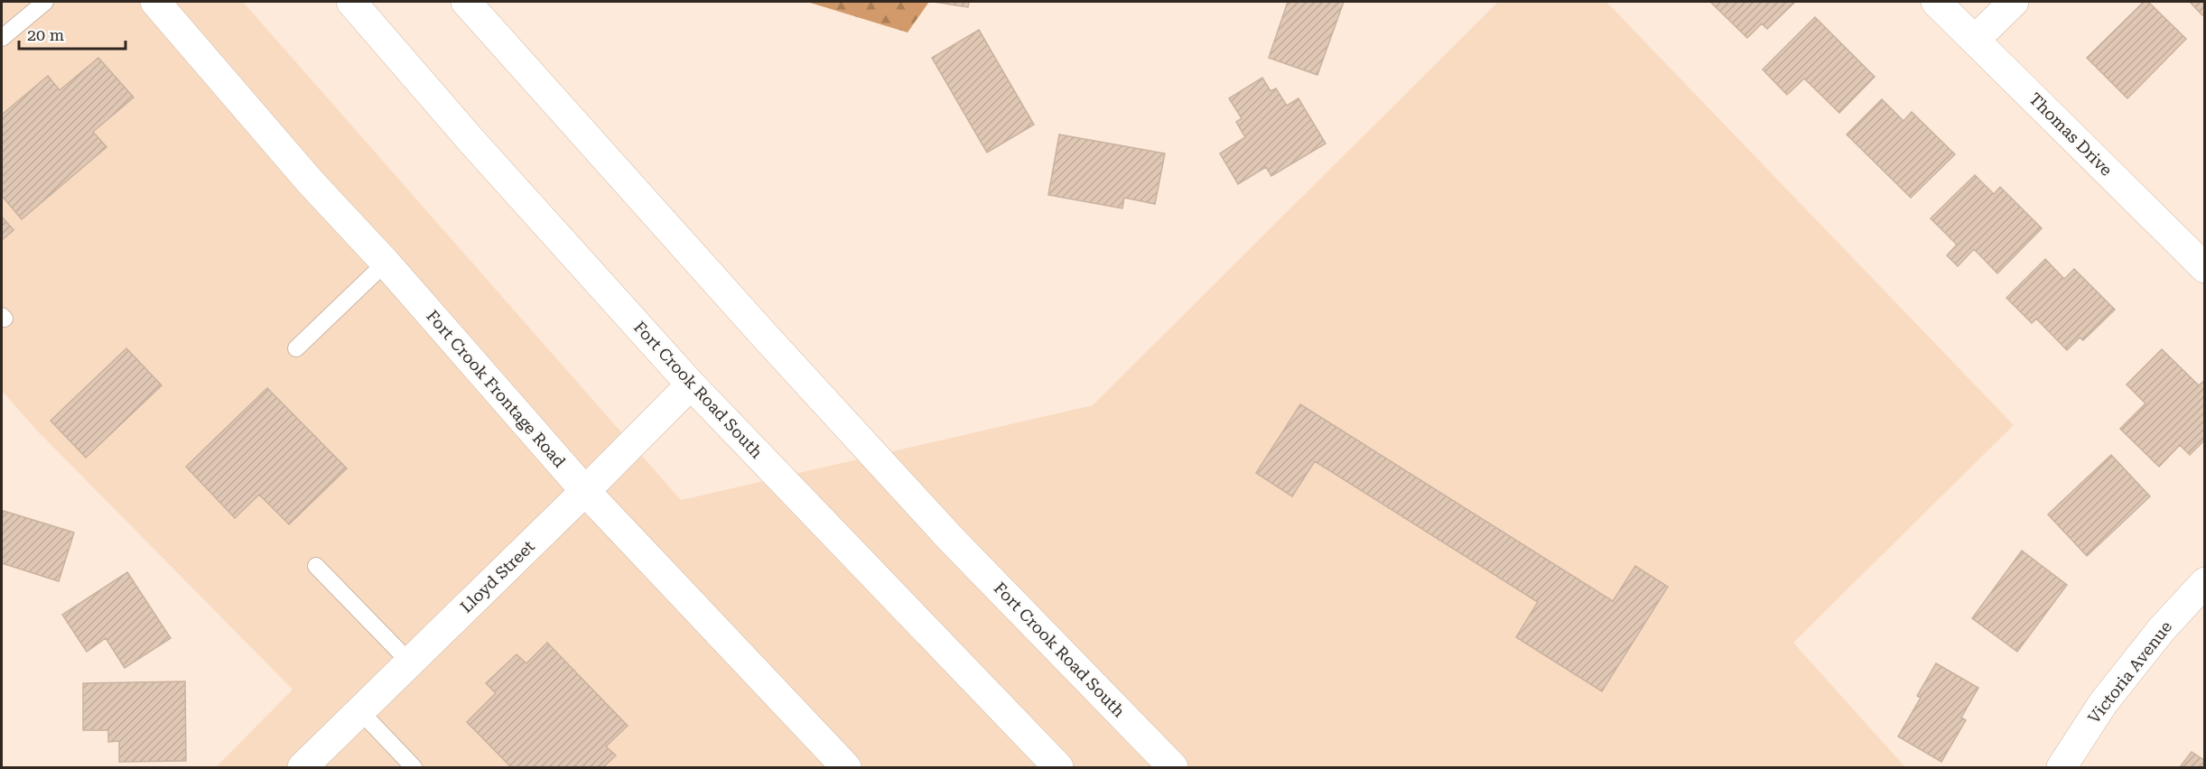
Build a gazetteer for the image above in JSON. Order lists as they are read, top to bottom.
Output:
{
  "streets": {
    "street": [
      "Thomas Drive",
      "Fort Crook Frontage Road",
      "Fort Crook Road South",
      "Lloyd Street",
      "Victoria Avenue"
    ]
  },
  "crossings": [
    ["Fort Crook Frontage Road", "Lloyd Street"],
    ["Fort Crook Road South", "Lloyd Street"]
  ],
  "scale_bar": "20 m"
}
